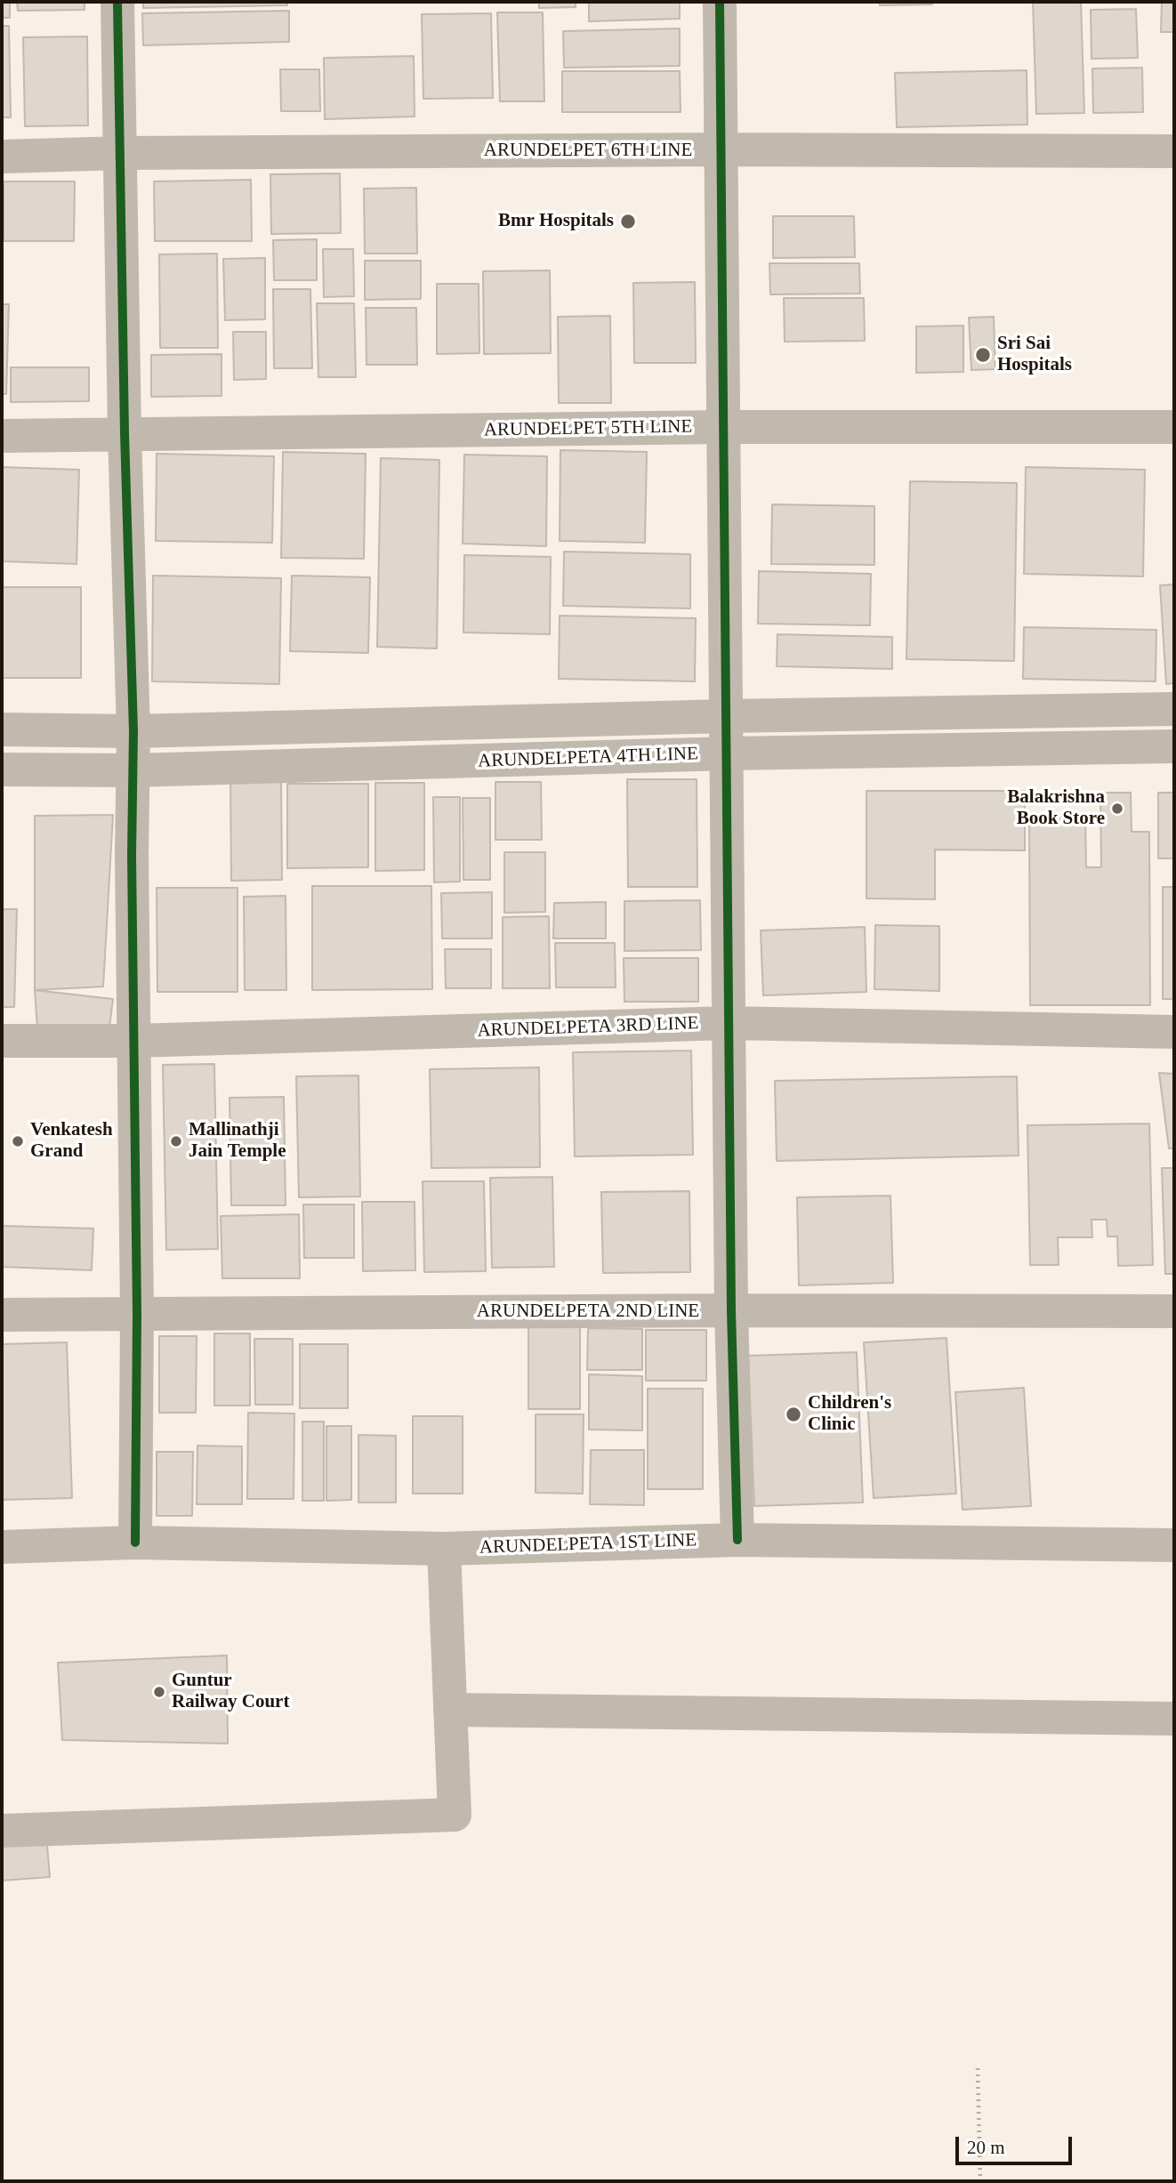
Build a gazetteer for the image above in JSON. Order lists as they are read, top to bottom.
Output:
{
  "streets": {
    "street": [
      "ARUNDELPET 6TH LINE",
      "ARUNDELPET 5TH LINE",
      "ARUNDELPETA 4TH LINE",
      "ARUNDELPETA 3RD LINE",
      "ARUNDELPETA 2ND LINE",
      "ARUNDELPETA 1ST LINE"
    ]
  },
  "places": [
    "Bmr Hospitals",
    "Sri Sai Hospitals",
    "Balakrishna Book Store",
    "Venkatesh Grand",
    "Mallinathji Jain Temple",
    "Children's Clinic",
    "Guntur Railway Court"
  ],
  "scale_bar": "20 m"
}
